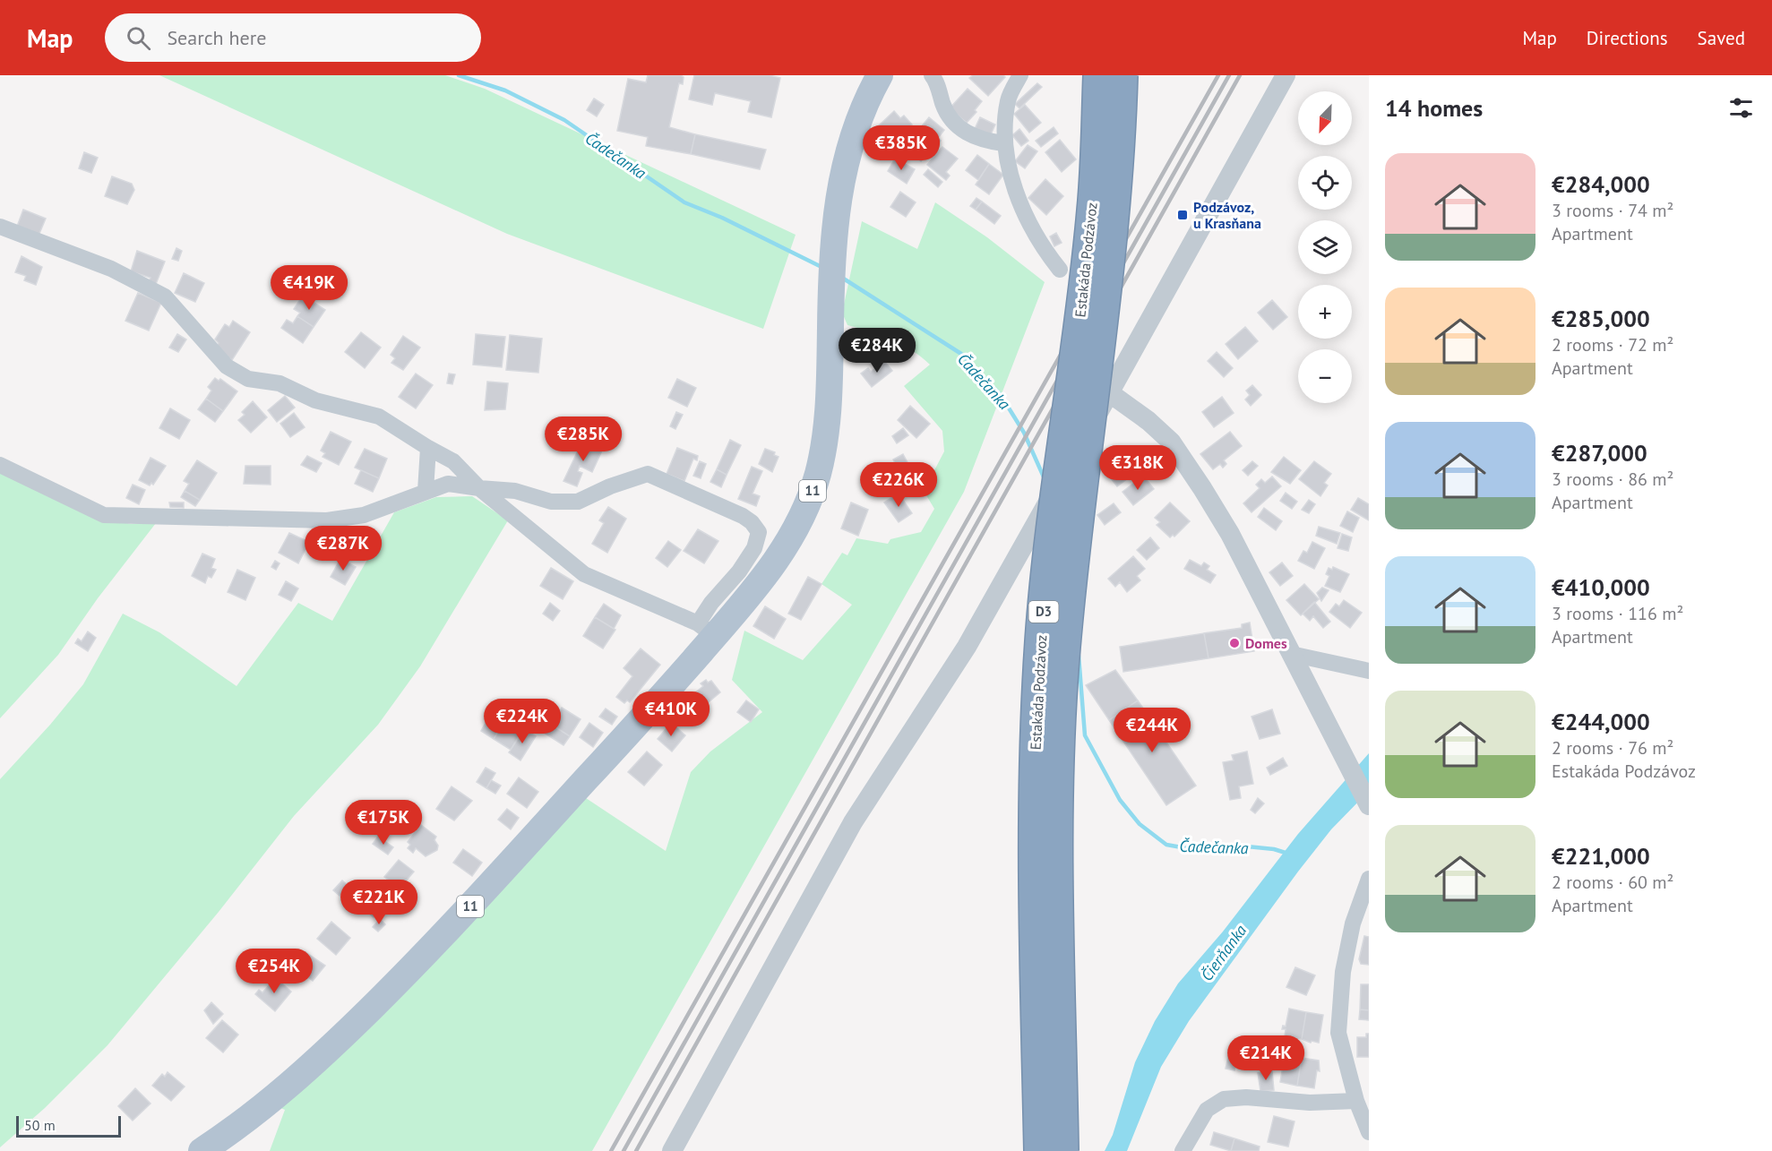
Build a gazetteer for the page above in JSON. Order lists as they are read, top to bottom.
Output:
{
  "streets": {
    "highway": ["Estakáda Podzávoz", "D3"],
    "main road": ["11"]
  },
  "water": ["Čadečanka", "Čierňanka"],
  "places": {
    "transit": ["Podzávoz, u Krasňana"],
    "other": ["Domes"]
  },
  "scale_bar": "50 m",
  "north": "bottom left",
  "page": {
    "header": "Map",
    "search": "Search here",
    "nav": ["Map", "Directions", "Saved"],
    "heading": "14 homes",
    "map_buttons": ["+", "−"],
    "price": [
      "€385K",
      "€419K",
      "€284K",
      "€285K",
      "€318K",
      "€226K",
      "€287K",
      "€410K",
      "€224K",
      "€244K",
      "€175K",
      "€221K",
      "€254K",
      "€214K"
    ],
    "list": [
      {
        "name": "€284,000",
        "note": "3 rooms · 74 m² · Apartment"
      },
      {
        "name": "€285,000",
        "note": "2 rooms · 72 m² · Apartment"
      },
      {
        "name": "€287,000",
        "note": "3 rooms · 86 m² · Apartment"
      },
      {
        "name": "€410,000",
        "note": "3 rooms · 116 m² · Apartment"
      },
      {
        "name": "€244,000",
        "note": "2 rooms · 76 m² · Estakáda Podzávoz"
      },
      {
        "name": "€221,000",
        "note": "2 rooms · 60 m² · Apartment"
      }
    ],
    "scale": "50 m"
  }
}
